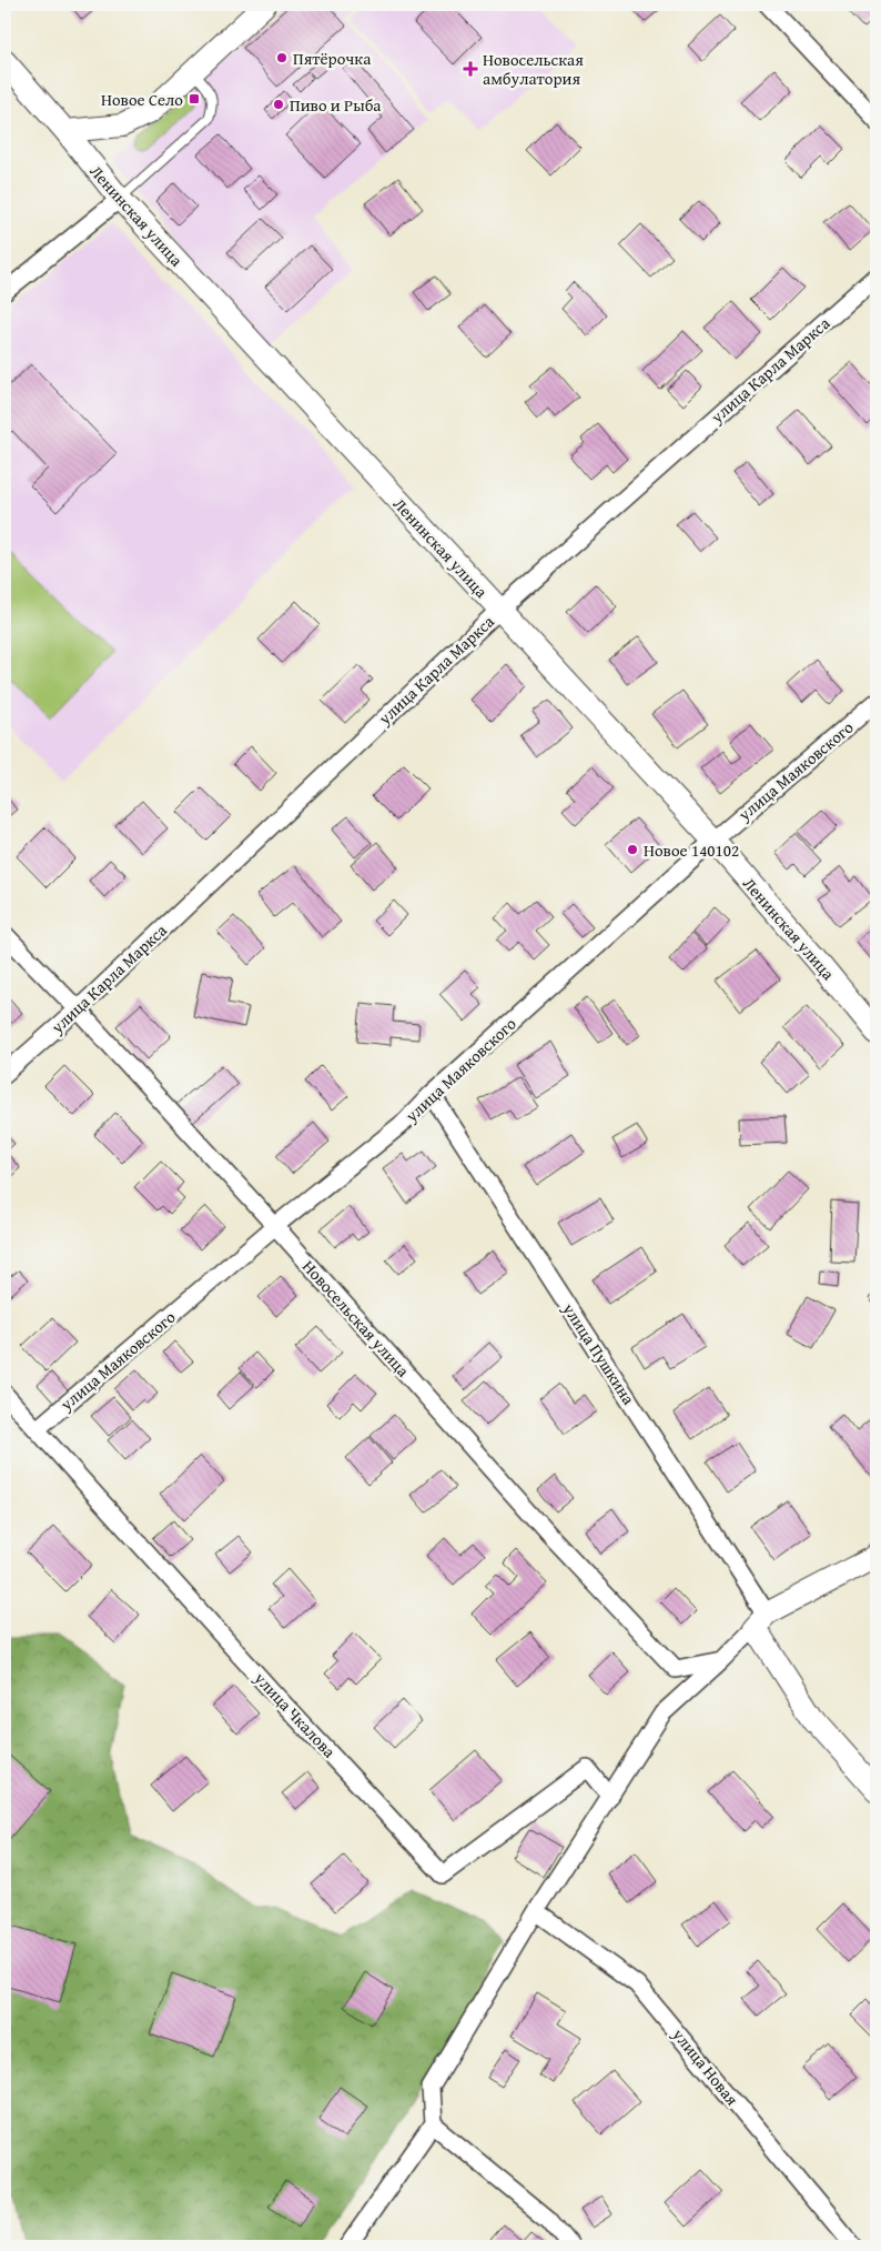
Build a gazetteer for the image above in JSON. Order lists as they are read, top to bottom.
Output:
{
  "streets": {
    "street": [
      "Ленинская улица",
      "улица Карла Маркса",
      "улица Маяковского",
      "Новосельская улица",
      "улица Пушкина",
      "улица Чкалова",
      "улица Новая"
    ]
  },
  "crossings": [
    ["Ленинская улица", "улица Карла Маркса"],
    ["Ленинская улица", "улица Маяковского"],
    ["улица Карла Маркса", "Новосельская улица"],
    ["улица Маяковского", "Новосельская улица"],
    ["улица Маяковского", "улица Пушкина"],
    ["улица Маяковского", "улица Чкалова"]
  ],
  "places": {
    "other": ["Пятёрочка", "Пиво и Рыба", "Новое 140102"],
    "health": ["Новосельская амбулатория"],
    "transit": ["Новое Село"]
  }
}
